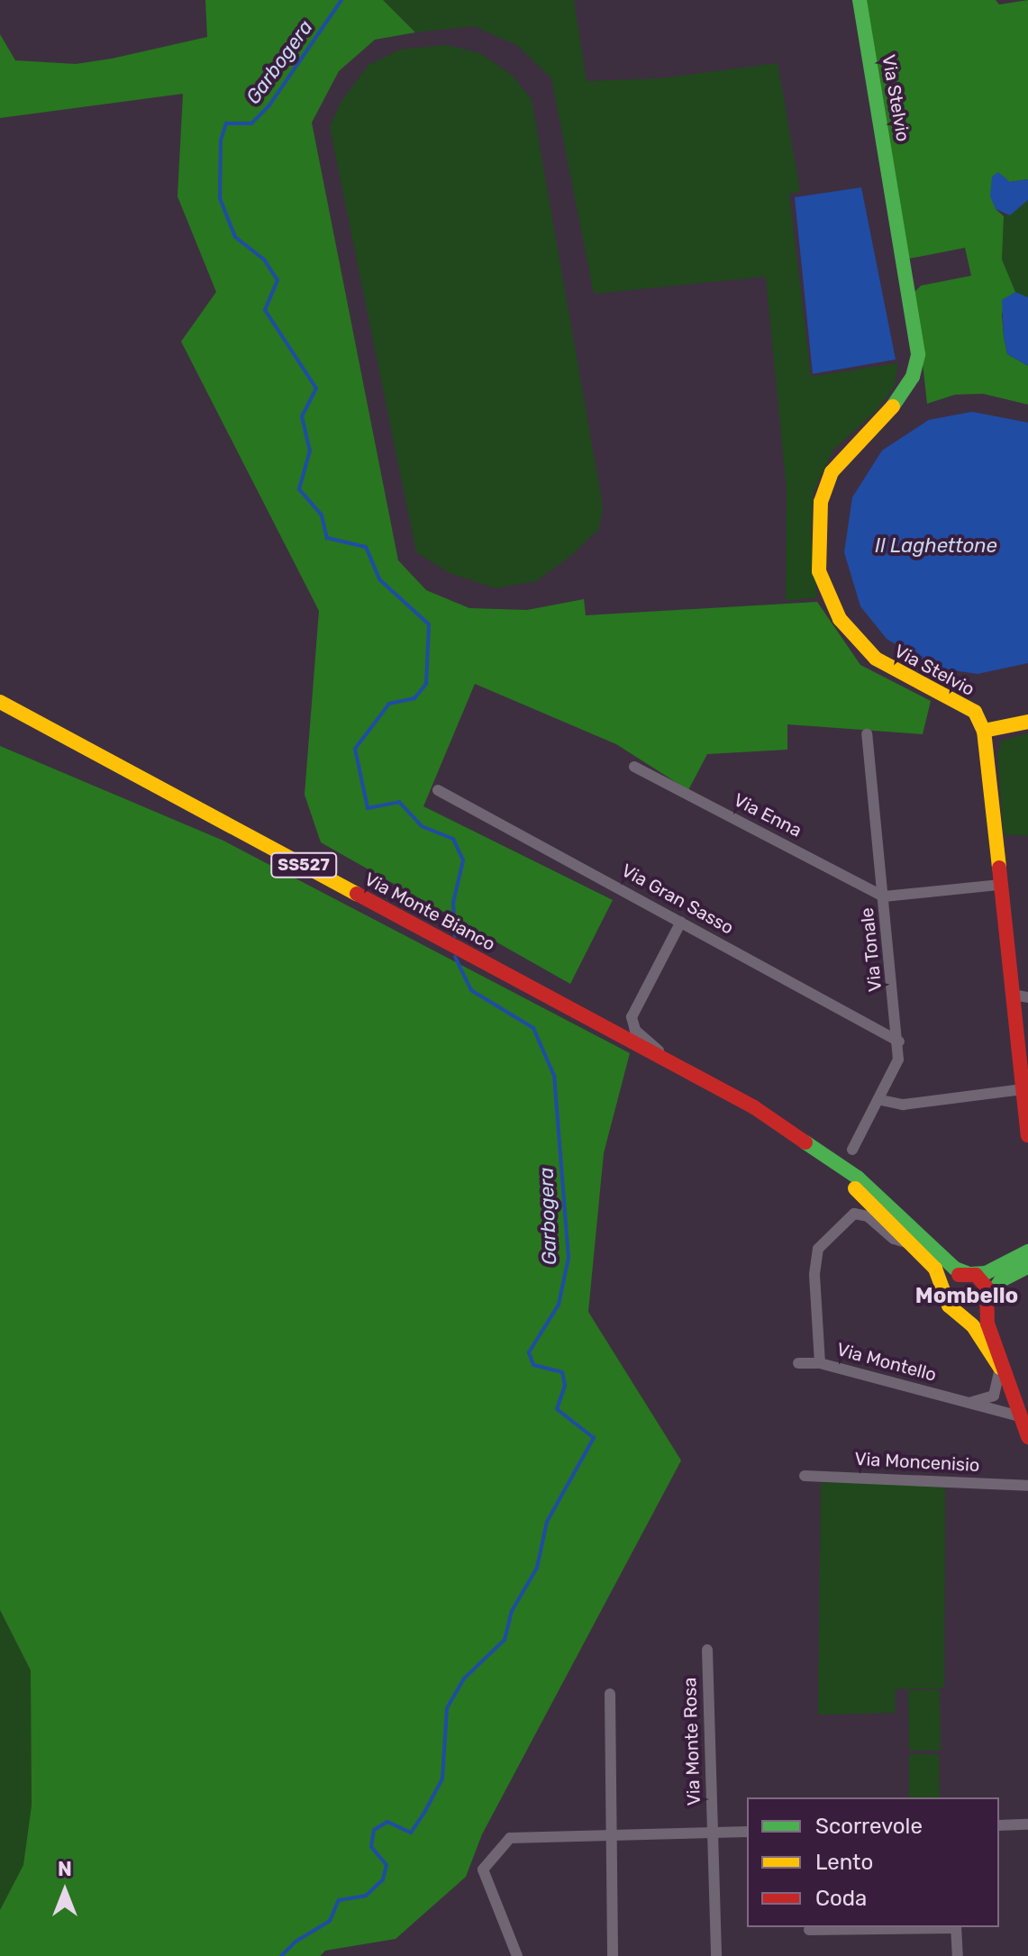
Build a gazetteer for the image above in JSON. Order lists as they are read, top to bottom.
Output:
{
  "streets": {
    "main road": ["Via Stelvio", "SS527", "Via Monte Bianco"],
    "street": [
      "Via Enna",
      "Via Gran Sasso",
      "Via Tonale",
      "Via Montello",
      "Via Moncenisio",
      "Via Monte Rosa"
    ]
  },
  "crossings": [
    ["Via Enna", "Via Tonale"],
    ["Via Gran Sasso", "Via Tonale"]
  ],
  "districts": ["Mombello"],
  "water": ["Garbogera", "Il Laghettone"],
  "legend": ["Scorrevole", "Lento", "Coda"],
  "north": "top"
}
